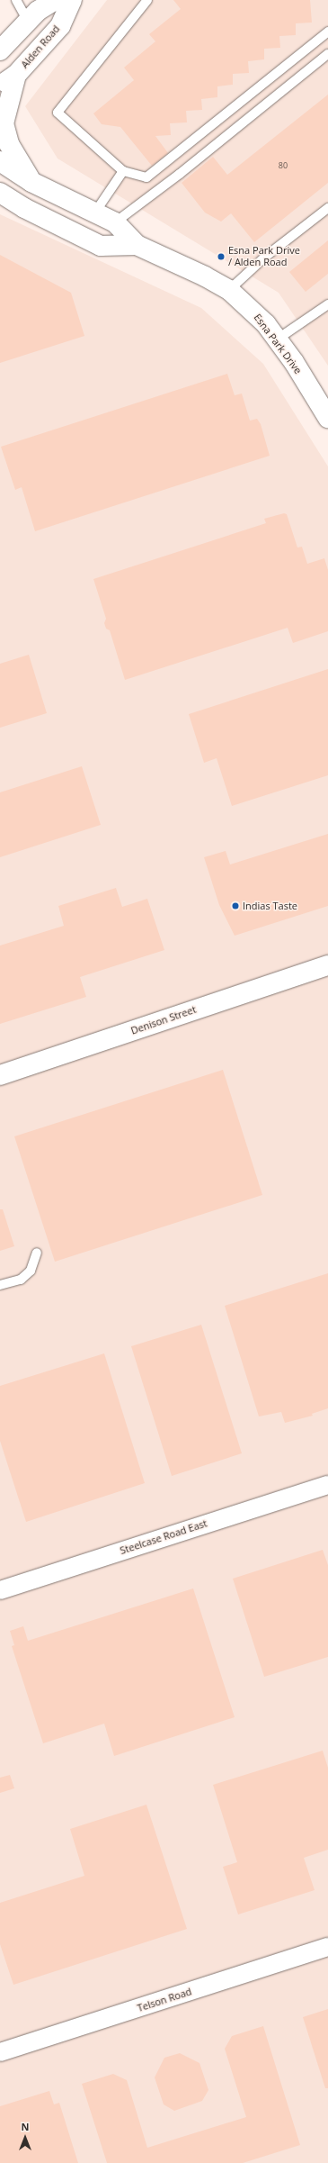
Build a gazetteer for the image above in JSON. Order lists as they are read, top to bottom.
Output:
{
  "streets": {
    "street": [
      "Alden Road",
      "Esna Park Drive",
      "Denison Street",
      "Steelcase Road East",
      "Telson Road"
    ]
  },
  "places": ["Esna Park Drive / Alden Road", "Indias Taste"],
  "house_numbers": ["80"],
  "north": "top"
}
